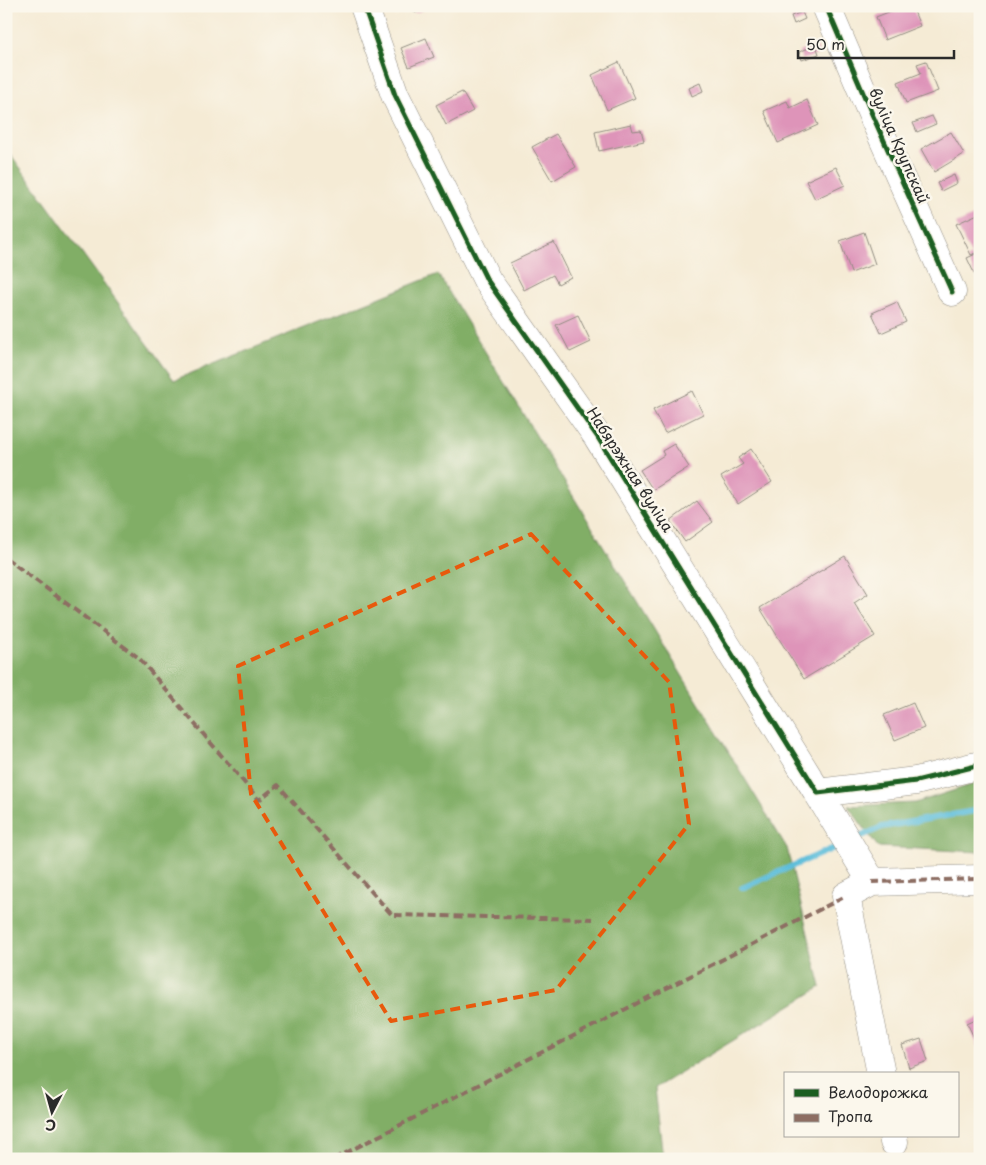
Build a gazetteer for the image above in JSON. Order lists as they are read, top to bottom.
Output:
{
  "streets": {
    "street": ["вуліца Крупскай", "Набярэжная вуліца"]
  },
  "legend": ["Велодорожка", "Тропа"],
  "scale_bar": "50 m",
  "north": "bottom"
}
